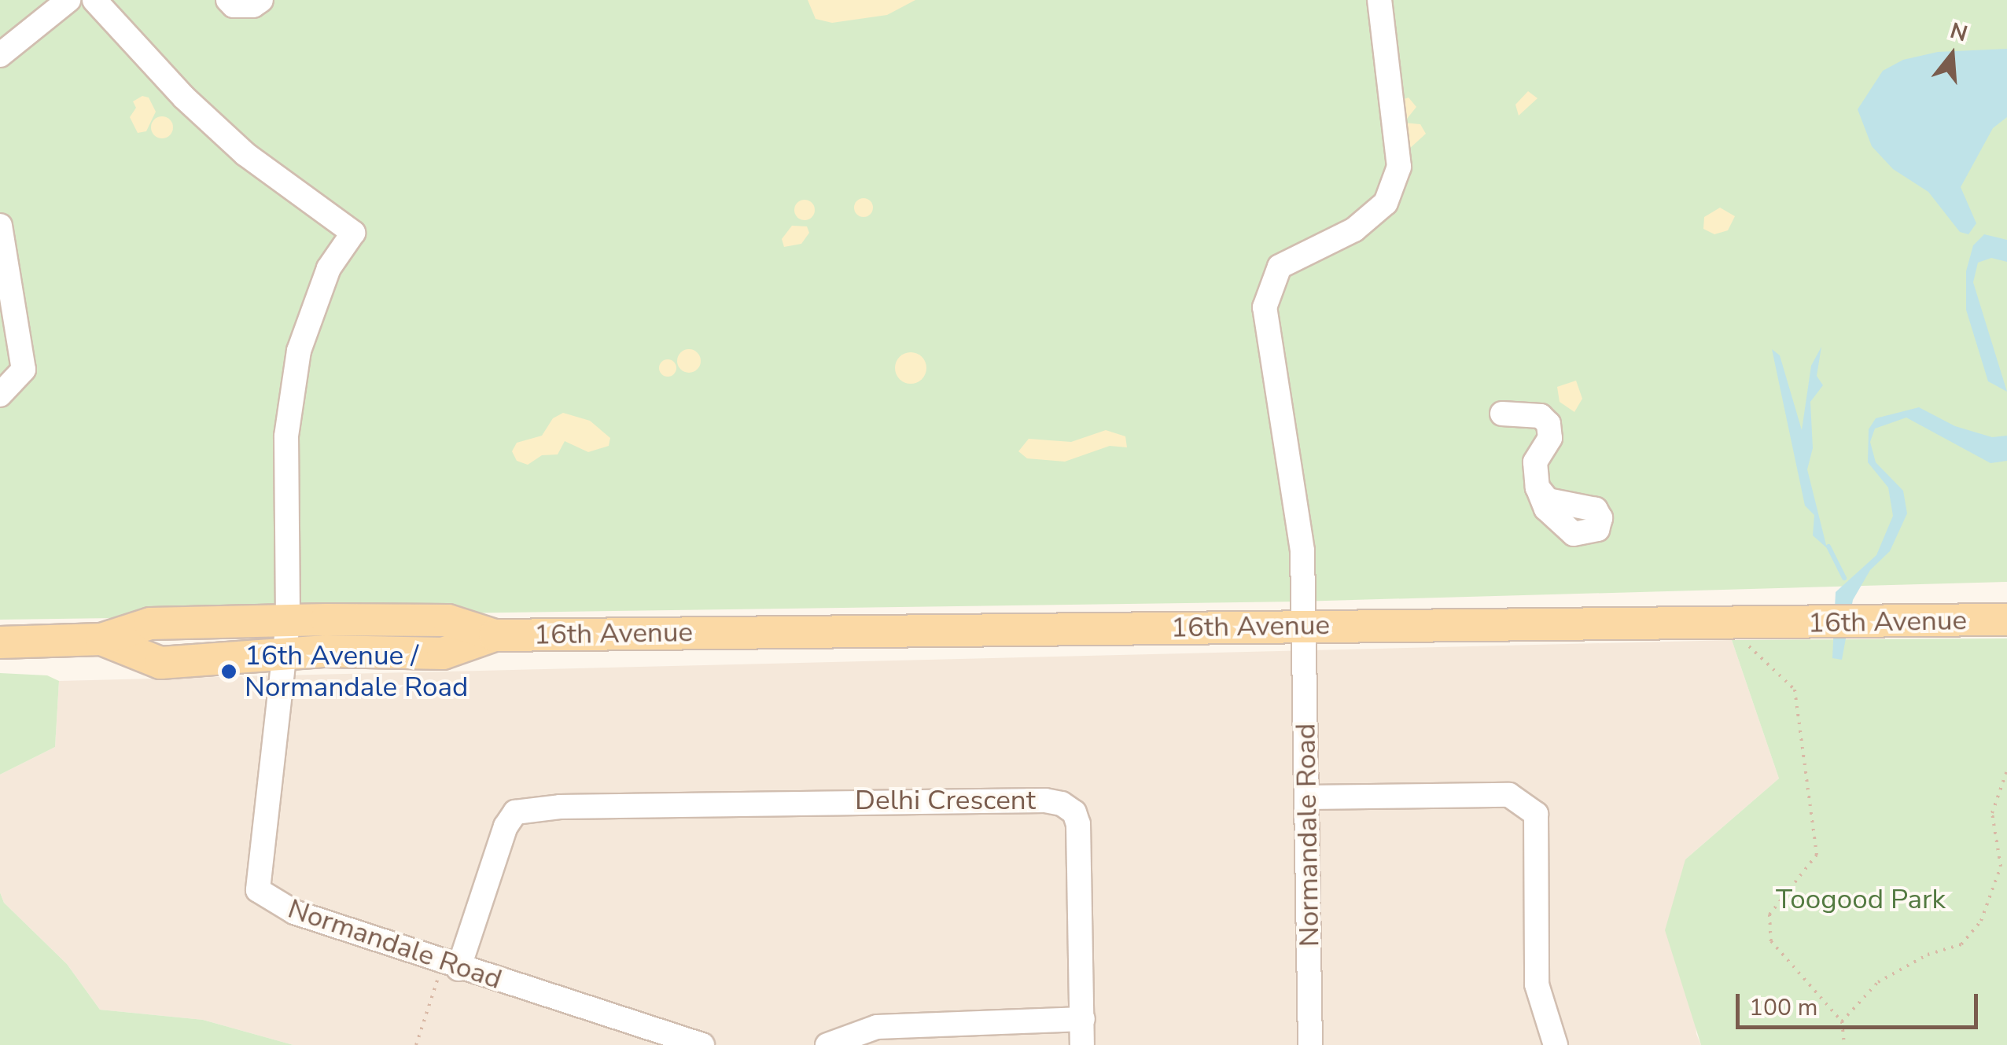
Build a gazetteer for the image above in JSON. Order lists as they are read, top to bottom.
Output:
{
  "streets": {
    "main road": ["16th Avenue"],
    "street": ["Delhi Crescent", "Normandale Road"]
  },
  "crossings": [
    ["16th Avenue", "Normandale Road"],
    ["Delhi Crescent", "Normandale Road"]
  ],
  "parks": ["Toogood Park"],
  "places": ["16th Avenue / Normandale Road"],
  "scale_bar": "100 m",
  "north": "top"
}
